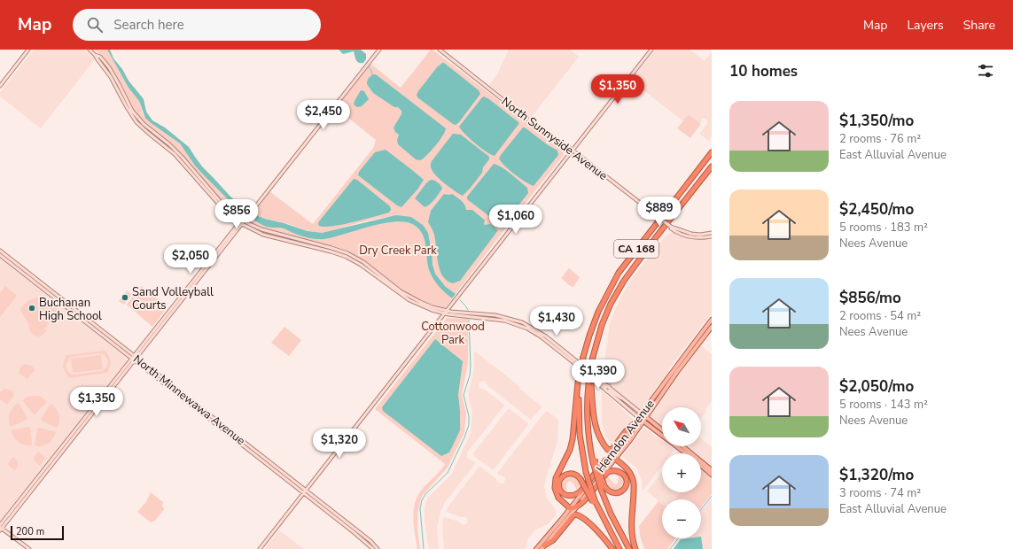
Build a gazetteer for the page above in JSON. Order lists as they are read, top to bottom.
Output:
{
  "streets": {
    "highway": ["CA 168"],
    "main road": ["North Sunnyside Avenue", "North Minnewawa Avenue", "Herndon Avenue"]
  },
  "parks": ["Dry Creek Park", "Cottonwood Park"],
  "places": ["Sand Volleyball Courts", "Buchanan High School"],
  "scale_bar": "200 m",
  "north": "top left",
  "page": {
    "header": "Map",
    "search": "Search here",
    "nav": ["Map", "Layers", "Share"],
    "heading": "10 homes",
    "price": [
      "$1,350",
      "$2,450",
      "$889",
      "$856",
      "$1,060",
      "$2,050",
      "$1,430",
      "$1,390",
      "$1,350",
      "$1,320"
    ],
    "list": [
      {
        "name": "$1,350/mo",
        "note": "2 rooms · 76 m² · East Alluvial Avenue"
      },
      {
        "name": "$2,450/mo",
        "note": "5 rooms · 183 m² · Nees Avenue"
      },
      {
        "name": "$856/mo",
        "note": "2 rooms · 54 m² · Nees Avenue"
      },
      {
        "name": "$2,050/mo",
        "note": "5 rooms · 143 m² · Nees Avenue"
      },
      {
        "name": "$1,320/mo",
        "note": "3 rooms · 74 m² · East Alluvial Avenue"
      }
    ],
    "map_buttons": ["+", "−"],
    "scale": "200 m"
  }
}
